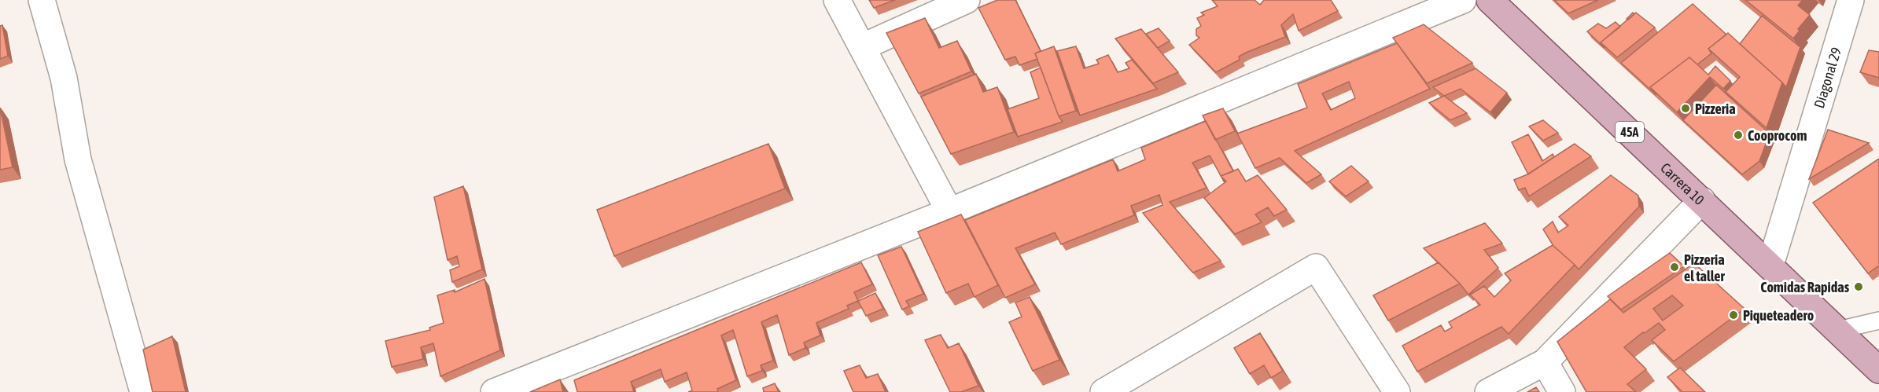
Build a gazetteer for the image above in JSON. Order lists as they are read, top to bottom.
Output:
{
  "streets": {
    "main road": ["45A", "Carrera 10"],
    "street": ["Diagonal 29"]
  },
  "crossings": [
    ["Diagonal 29", "Carrera 10"]
  ],
  "places": [
    "Pizzeria",
    "Cooprocom",
    "Pizzeria el taller",
    "Comidas Rapidas",
    "Piqueteadero"
  ]
}
